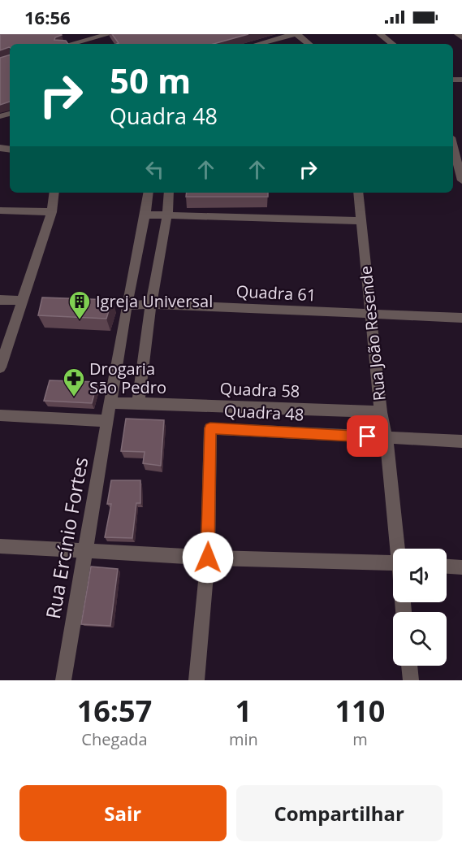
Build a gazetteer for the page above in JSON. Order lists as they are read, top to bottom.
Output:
{
  "streets": {
    "street": [
      "Quadra 61",
      "Rua João Resende",
      "Quadra 58",
      "Quadra 48",
      "Rua Ercínio Fortes"
    ]
  },
  "crossings": [
    ["Quadra 61", "Rua João Resende"],
    ["Quadra 61", "Rua Ercínio Fortes"],
    ["Rua João Resende", "Quadra 58"],
    ["Rua João Resende", "Quadra 48"]
  ],
  "places": {
    "building": ["Igreja Universal"],
    "pharmacy": ["Drogaria São Pedro"]
  },
  "page": {
    "status": "16:56",
    "turn": ["50 m", "Quadra 48"],
    "eta": [
      "16:57",
      "Chegada",
      "1",
      "min",
      "110",
      "m"
    ],
    "buttons": ["Sair", "Compartilhar"]
  }
}
